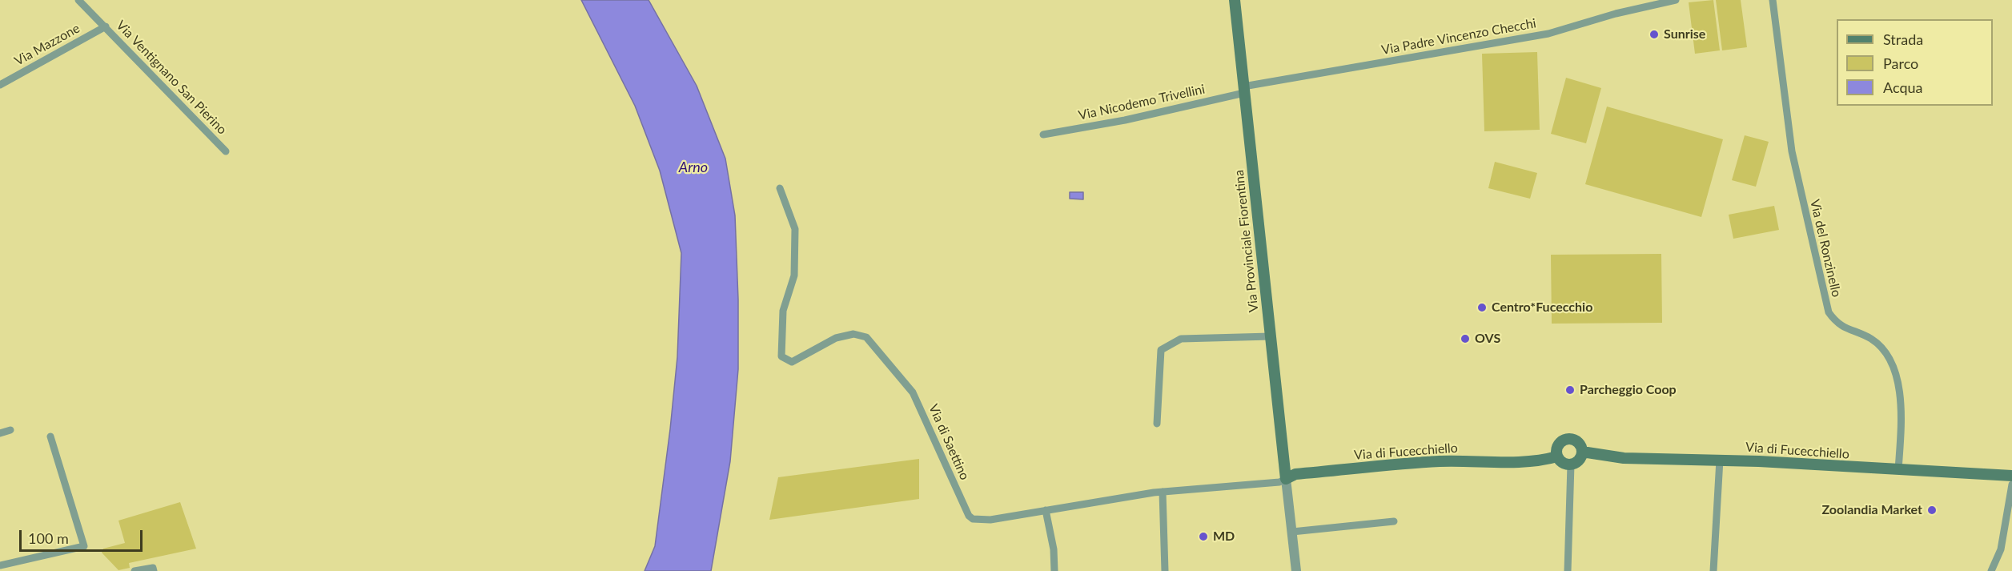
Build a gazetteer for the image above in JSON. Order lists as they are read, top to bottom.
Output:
{
  "streets": {
    "main road": ["Via Provinciale Fiorentina", "Via di Fucecchiello"],
    "street": [
      "Via Padre Vincenzo Checchi",
      "Via Mazzone",
      "Via Ventignano San Pierino",
      "Via Nicodemo Trivellini",
      "Via del Ronzinello",
      "Via di Saettino"
    ]
  },
  "crossings": [
    ["Via Padre Vincenzo Checchi", "Via Nicodemo Trivellini"],
    ["Via Padre Vincenzo Checchi", "Via Provinciale Fiorentina"],
    ["Via Mazzone", "Via Ventignano San Pierino"],
    ["Via Nicodemo Trivellini", "Via Provinciale Fiorentina"],
    ["Via Provinciale Fiorentina", "Via di Saettino"],
    ["Via Provinciale Fiorentina", "Via di Fucecchiello"],
    ["Via del Ronzinello", "Via di Fucecchiello"],
    ["Via di Saettino", "Via di Fucecchiello"]
  ],
  "water": ["Arno"],
  "places": [
    "Sunrise",
    "Centro*Fucecchio",
    "OVS",
    "Parcheggio Coop",
    "Zoolandia Market",
    "MD"
  ],
  "legend": ["Strada", "Parco", "Acqua"],
  "scale_bar": "100 m"
}
